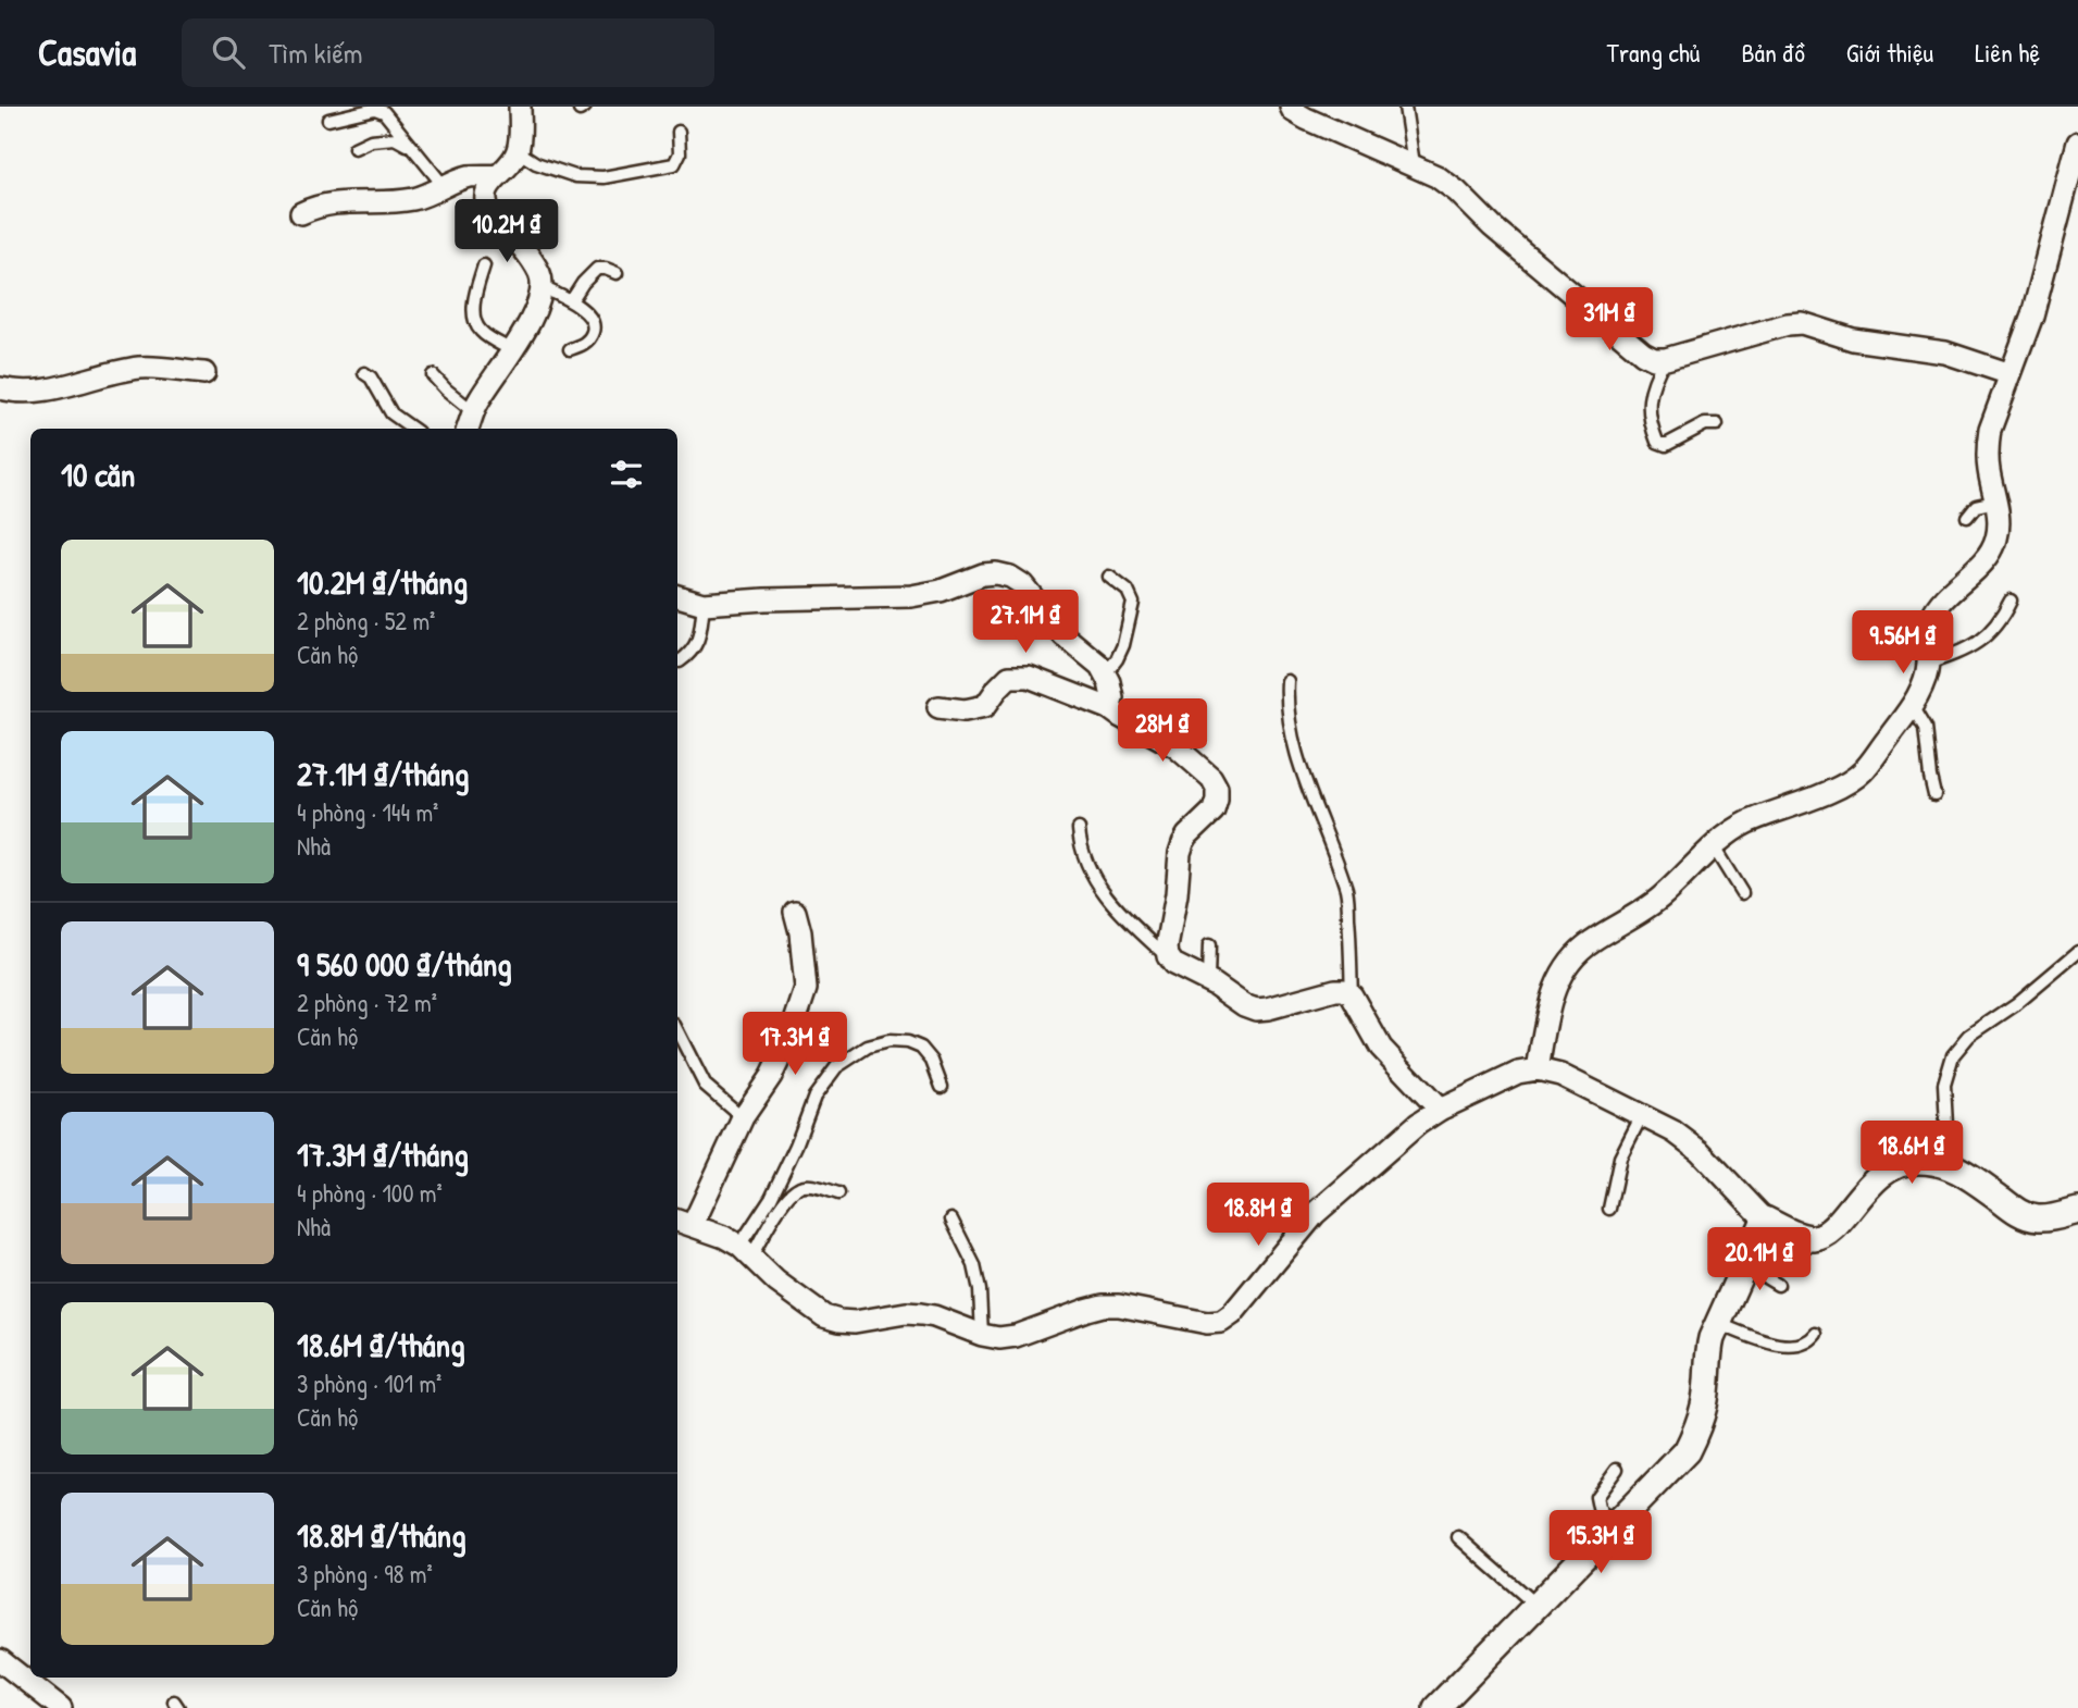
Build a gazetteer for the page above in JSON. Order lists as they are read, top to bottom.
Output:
{
  "page": {
    "header": "Casavia",
    "search": "Tìm kiếm",
    "nav": [
      "Trang chủ",
      "Bản đồ",
      "Giới thiệu",
      "Liên hệ"
    ],
    "price": [
      "10.2M ₫",
      "31M ₫",
      "27.1M ₫",
      "9.56M ₫",
      "28M ₫",
      "17.3M ₫",
      "18.6M ₫",
      "18.8M ₫",
      "20.1M ₫",
      "15.3M ₫"
    ],
    "heading": "10 căn",
    "list": [
      {
        "name": "10.2M ₫/tháng",
        "note": "2 phòng · 52 m² · Căn hộ"
      },
      {
        "name": "27.1M ₫/tháng",
        "note": "4 phòng · 144 m² · Nhà"
      },
      {
        "name": "9 560 000 ₫/tháng",
        "note": "2 phòng · 72 m² · Căn hộ"
      },
      {
        "name": "17.3M ₫/tháng",
        "note": "4 phòng · 100 m² · Nhà"
      },
      {
        "name": "18.6M ₫/tháng",
        "note": "3 phòng · 101 m² · Căn hộ"
      },
      {
        "name": "18.8M ₫/tháng",
        "note": "3 phòng · 98 m² · Căn hộ"
      }
    ]
  }
}
